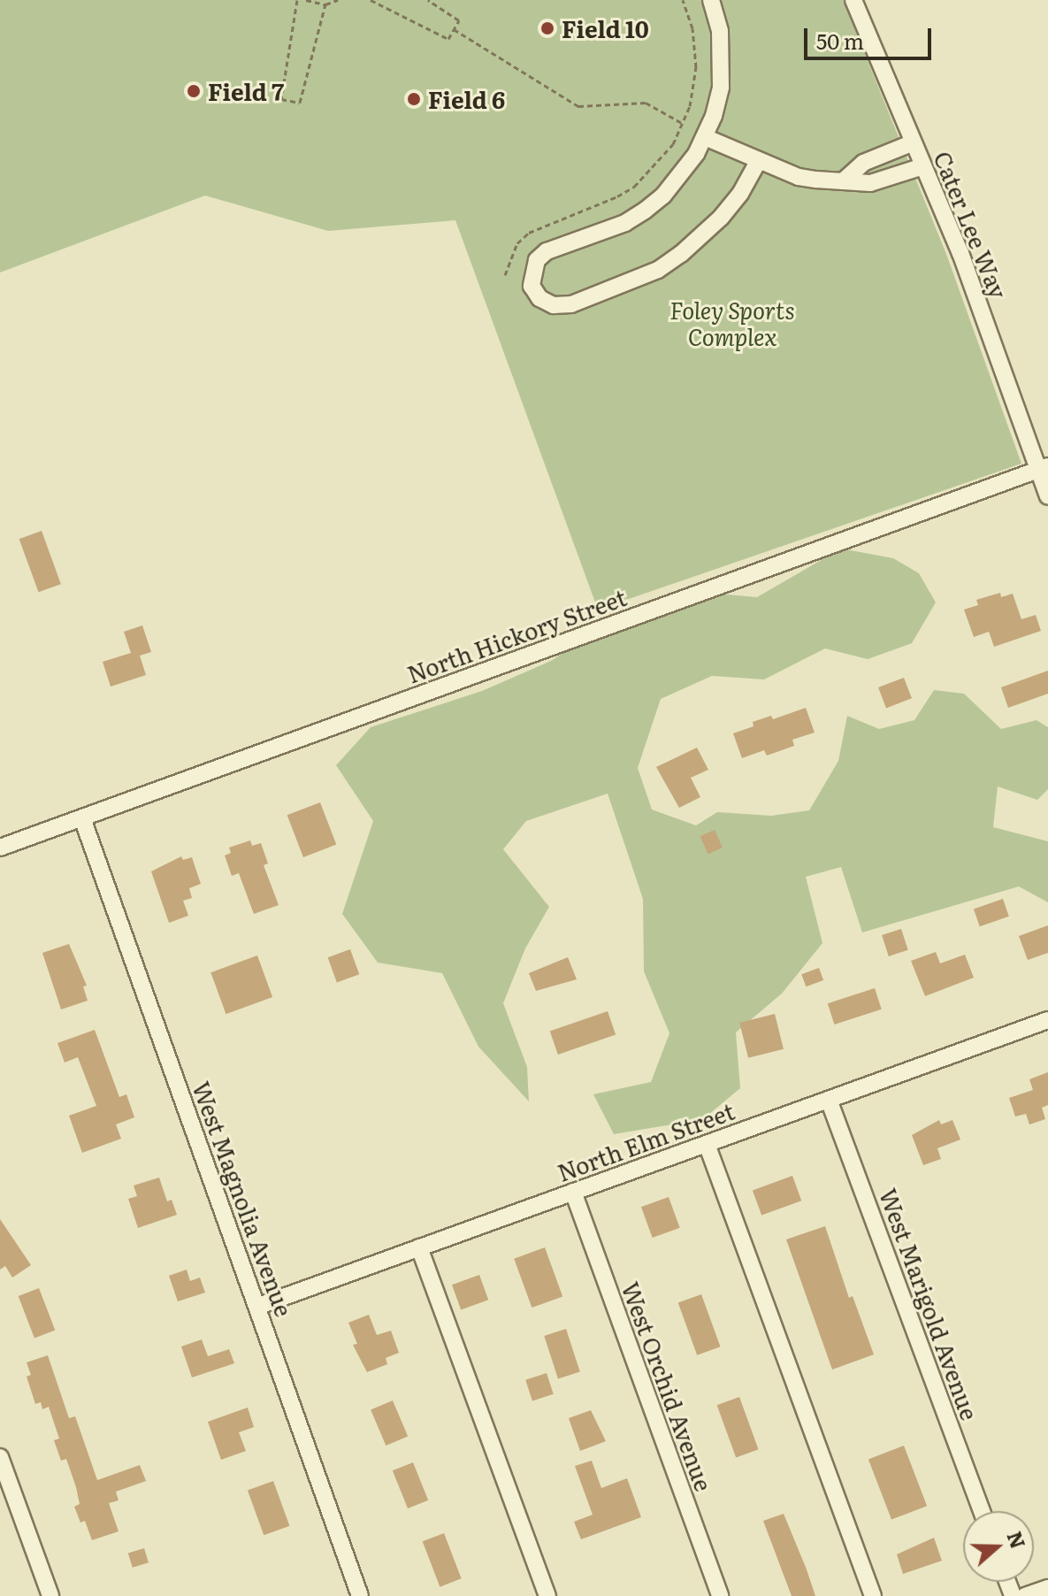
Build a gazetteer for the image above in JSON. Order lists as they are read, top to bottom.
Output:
{
  "streets": {
    "street": [
      "Cater Lee Way",
      "North Hickory Street",
      "North Elm Street",
      "West Magnolia Avenue",
      "West Marigold Avenue",
      "West Orchid Avenue"
    ]
  },
  "crossings": [
    ["Cater Lee Way", "North Hickory Street"],
    ["North Hickory Street", "West Magnolia Avenue"],
    ["North Elm Street", "West Magnolia Avenue"],
    ["North Elm Street", "West Marigold Avenue"],
    ["North Elm Street", "West Orchid Avenue"]
  ],
  "parks": ["Foley Sports Complex"],
  "places": ["Field 10", "Field 7", "Field 6"],
  "scale_bar": "50 m",
  "north": "right"
}
